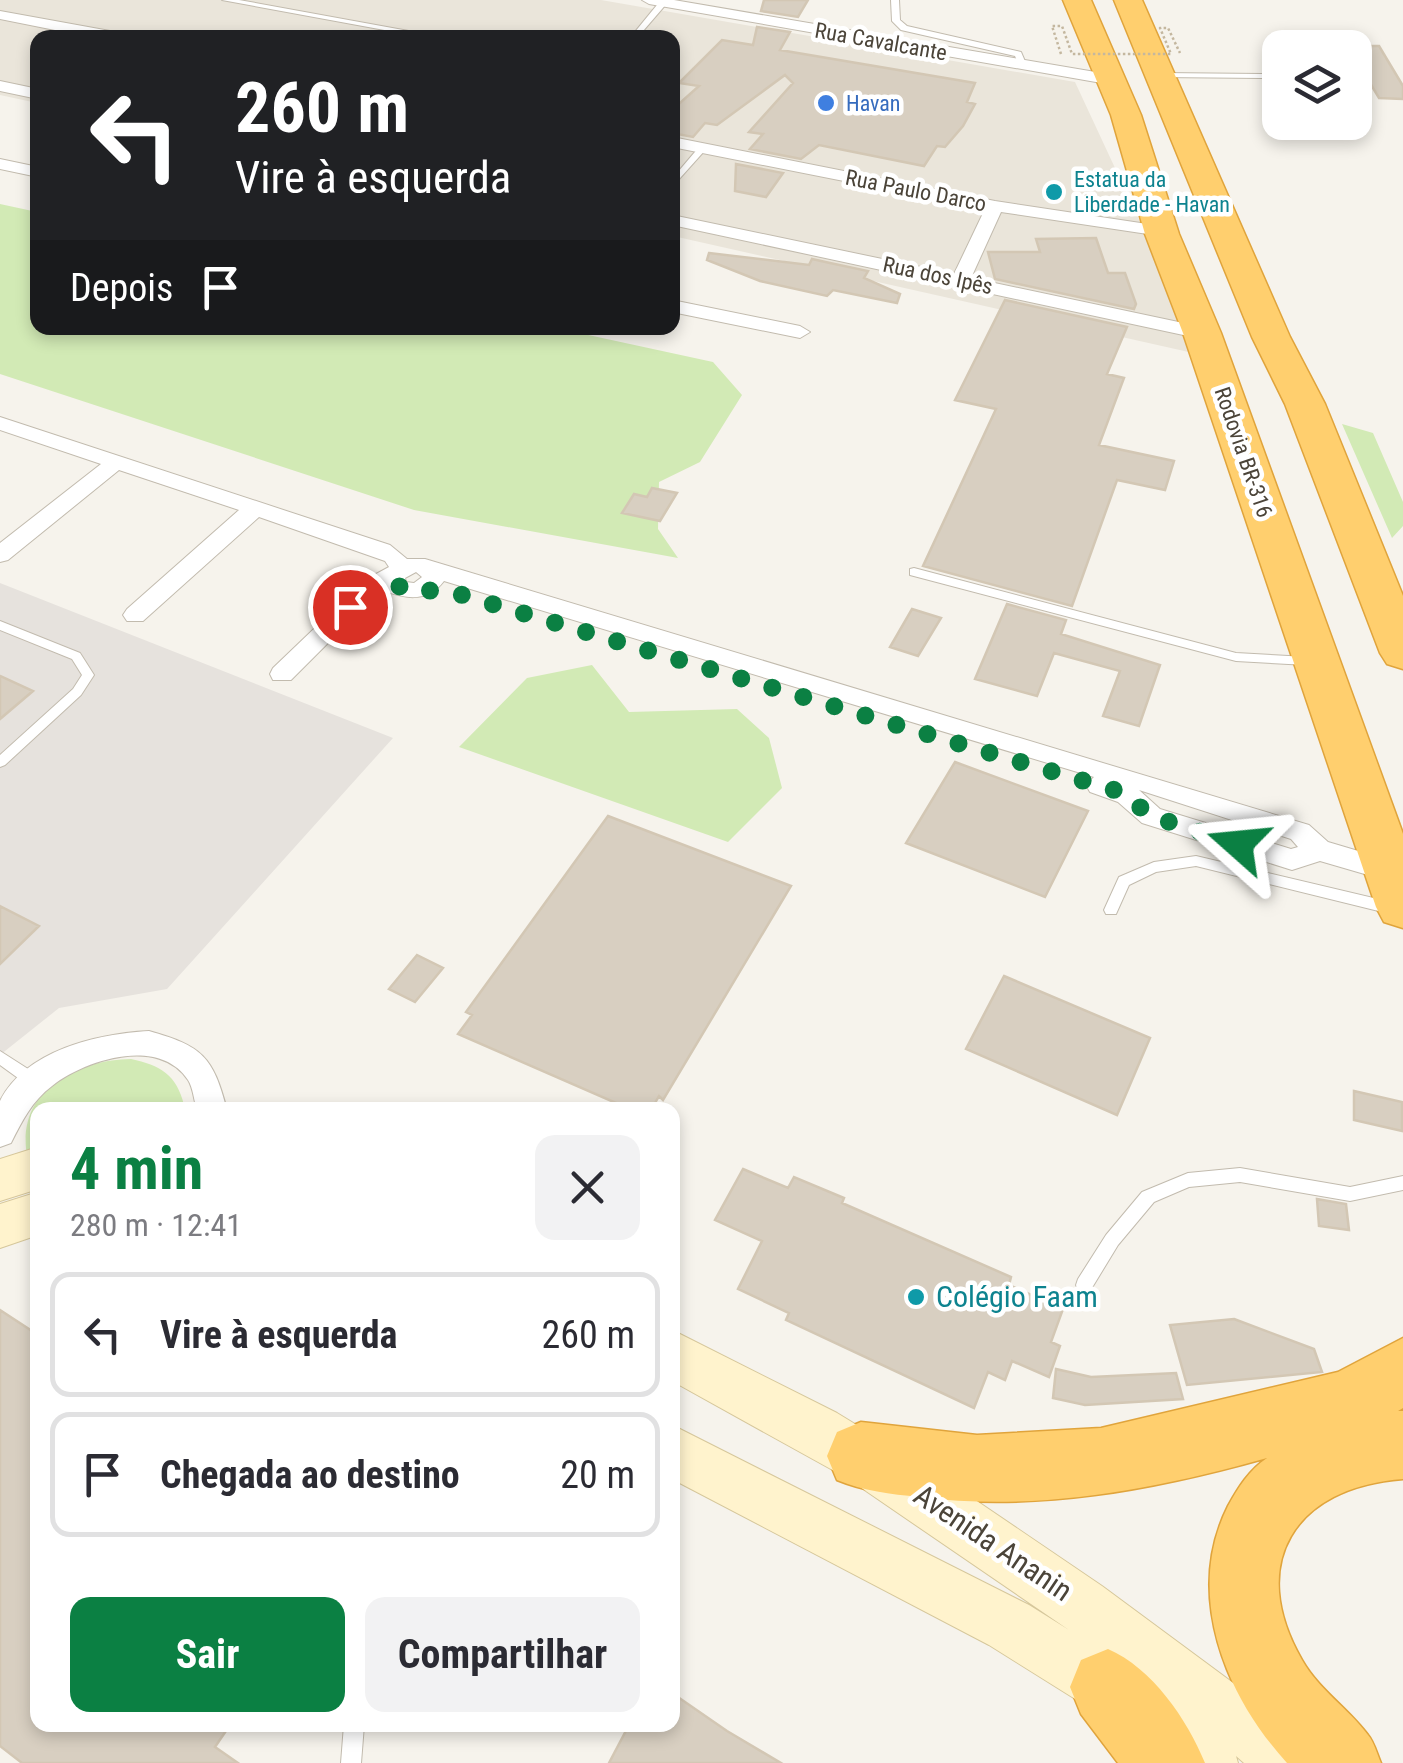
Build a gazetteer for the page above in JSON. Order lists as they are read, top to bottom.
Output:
{
  "streets": {
    "highway": ["Rodovia BR-316"],
    "main road": ["Avenida Ananin"],
    "street": ["Rua Cavalcante", "Rua Paulo Darco", "Rua dos Ipês"]
  },
  "crossings": [
    ["Rua Cavalcante", "Rodovia BR-316"],
    ["Rua Paulo Darco", "Rodovia BR-316"],
    ["Rua dos Ipês", "Rodovia BR-316"]
  ],
  "places": ["Havan", "Estatua da Liberdade - Havan", "Colégio Faam"],
  "page": {
    "turn": ["260 m", "Vire à esquerda"],
    "then": "Depois",
    "heading": ["4 min", "280 m · 12:41"],
    "list": [
      {
        "name": "Vire à esquerda",
        "value": "260 m"
      },
      {
        "name": "Chegada ao destino",
        "value": "20 m"
      }
    ],
    "buttons": ["Sair", "Compartilhar"]
  }
}
